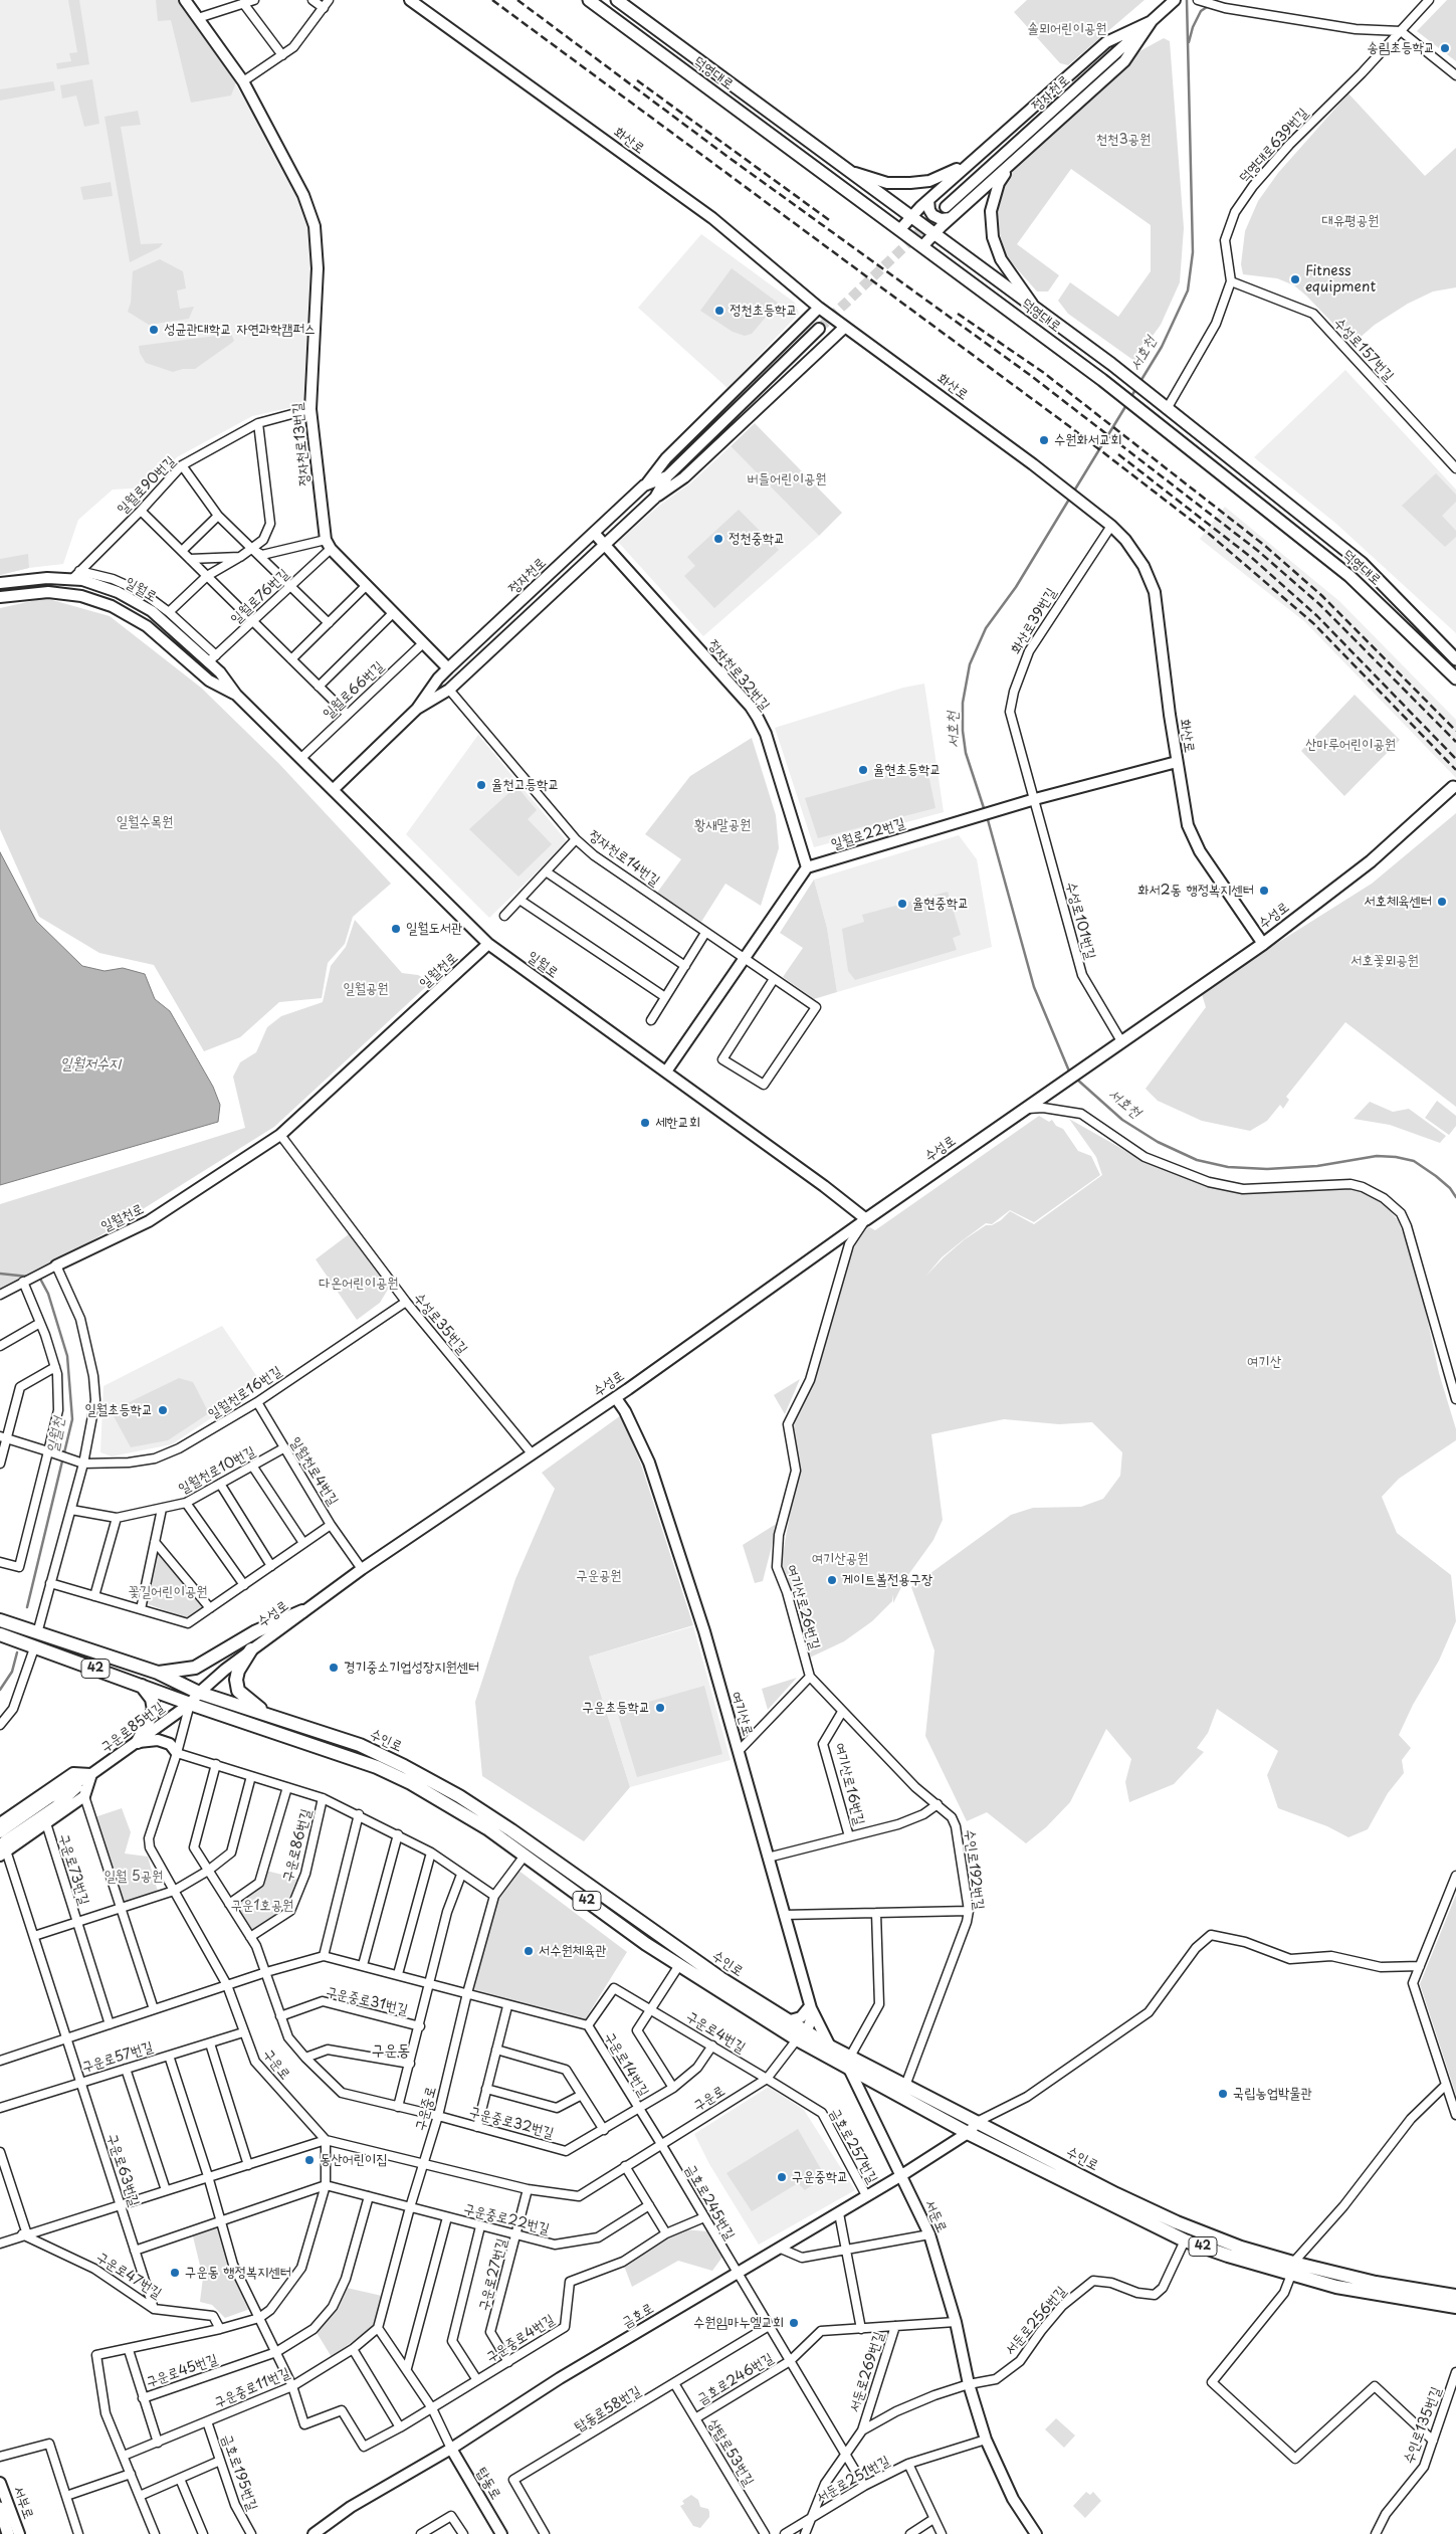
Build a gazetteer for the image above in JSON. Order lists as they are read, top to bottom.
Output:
{
  "streets": {
    "main road": [
      "덕영대로",
      "수성로",
      "42",
      "수인로",
      "서부로"
    ],
    "street": [
      "정자천로",
      "화산로",
      "덕영대로639번길",
      "수성로157번길",
      "정자천로13번길",
      "일월로90번길",
      "일월로",
      "일월로76번길",
      "화산로39번길",
      "정자천로32번길",
      "일월로66번길",
      "일월로22번길",
      "정자천로14번길",
      "수성로101번길",
      "일월천로",
      "수성로35번길",
      "일월천로16번길",
      "일월천로10번길",
      "일월천로4번길",
      "여기산로26번길",
      "여기산로",
      "구운로85번길",
      "여기산로16번길",
      "구운로86번길",
      "구운로73번길",
      "수인로192번길",
      "구운중로31번길",
      "구운로4번길",
      "구운로57번길",
      "구운로",
      "구운로14번길",
      "구운중로",
      "구운중로32번길",
      "금호로257번길",
      "구운로63번길",
      "금호로245번길",
      "서둔로",
      "구운중로22번길",
      "구운로27번길",
      "구운로47번길",
      "금호로",
      "서둔로256번길",
      "구운중로4번길",
      "구운로45번길",
      "서둔로269번길",
      "금호로246번길",
      "구운중로11번길",
      "탑동로58번길",
      "수인로135번길",
      "상탑로53번길",
      "금호로195번길",
      "서둔로251번길",
      "탑동로"
    ]
  },
  "crossings": [
    ["덕영대로", "덕영대로639번길"],
    ["정자천로", "일월로"],
    ["정자천로", "정자천로32번길"],
    ["정자천로", "정자천로14번길"],
    ["화산로", "화산로39번길"],
    ["화산로", "일월로22번길"],
    ["화산로", "수성로"],
    ["덕영대로639번길", "수성로157번길"],
    ["정자천로13번길", "일월로90번길"],
    ["정자천로13번길", "일월로76번길"],
    ["일월로90번길", "일월로"],
    ["일월로", "일월로76번길"],
    ["일월로", "일월로66번길"],
    ["일월로", "수성로"],
    ["일월로", "일월천로"],
    ["일월로", "여기산로26번길"],
    ["화산로39번길", "일월로22번길"],
    ["화산로39번길", "수성로101번길"],
    ["정자천로32번길", "일월로22번길"],
    ["일월로22번길", "수성로101번길"],
    ["수성로", "수성로101번길"],
    ["수성로", "수성로35번길"],
    ["수성로", "여기산로26번길"],
    ["수성로", "여기산로"],
    ["수성로", "구운로85번길"],
    ["수성로", "수인로"],
    ["수성로", "구운로"],
    ["일월천로", "수성로35번길"],
    ["수성로35번길", "일월천로16번길"],
    ["일월천로16번길", "일월천로4번길"],
    ["일월천로10번길", "일월천로4번길"],
    ["여기산로26번길", "수인로192번길"],
    ["여기산로", "수인로"],
    ["여기산로", "여기산로16번길"],
    ["여기산로", "구운로"],
    ["구운로85번길", "수인로"],
    ["구운로85번길", "구운로"],
    ["수인로", "수인로192번길"],
    ["수인로", "구운로"],
    ["수인로", "구운중로"],
    ["수인로", "서둔로"],
    ["수인로", "금호로"],
    ["수인로", "서둔로256번길"],
    ["여기산로16번길", "수인로192번길"],
    ["구운로86번길", "구운로73번길"],
    ["구운로86번길", "구운로"],
    ["구운로86번길", "구운중로"],
    ["구운로73번길", "구운로"],
    ["구운로73번길", "구운로63번길"],
    ["구운로4번길", "구운로"],
    ["구운로4번길", "구운로14번길"],
    ["구운로4번길", "금호로257번길"],
    ["구운로57번길", "구운로"],
    ["구운로57번길", "구운로63번길"],
    ["구운로", "구운로14번길"],
    ["구운로", "구운중로"],
    ["구운로", "금호로257번길"],
    ["구운로", "금호로245번길"],
    ["구운로", "구운로27번길"],
    ["구운로", "구운로45번길"],
    ["구운로14번길", "구운중로"],
    ["구운로14번길", "구운중로32번길"],
    ["구운로14번길", "금호로245번길"],
    ["구운중로", "구운중로32번길"],
    ["구운중로", "구운중로22번길"],
    ["구운중로", "구운중로11번길"],
    ["금호로257번길", "금호로"],
    ["구운로63번길", "구운로47번길"],
    ["금호로245번길", "금호로"],
    ["금호로245번길", "구운중로4번길"],
    ["금호로245번길", "금호로246번길"],
    ["서둔로", "금호로"],
    ["서둔로", "서둔로256번길"],
    ["서둔로", "서둔로251번길"],
    ["구운중로22번길", "구운로27번길"],
    ["구운중로22번길", "구운중로4번길"],
    ["구운중로22번길", "구운로45번길"],
    ["구운로27번길", "구운중로4번길"],
    ["구운로47번길", "구운로45번길"],
    ["금호로", "금호로246번길"],
    ["금호로", "탑동로"],
    ["구운중로4번길", "구운중로11번길"],
    ["구운로45번길", "구운중로11번길"],
    ["서둔로269번길", "금호로246번길"],
    ["서둔로269번길", "서둔로251번길"],
    ["금호로246번길", "탑동로58번길"],
    ["금호로246번길", "상탑로53번길"],
    ["금호로246번길", "서둔로251번길"],
    ["구운중로11번길", "금호로195번길"],
    ["탑동로58번길", "상탑로53번길"]
  ],
  "districts": ["구운동"],
  "water": ["서호천", "일월저수지", "일월천"],
  "parks": [
    "솔뫼어린이공원",
    "천천3공원",
    "대유평공원",
    "버들어린이공원",
    "산마루어린이공원",
    "일월수목원",
    "황새말공원",
    "서호꽃뫼공원",
    "일월공원",
    "다온어린이공원",
    "여기산",
    "여기산공원",
    "구운공원",
    "꽃길어린이공원",
    "일월 5공원",
    "구운1호공원"
  ],
  "places": [
    "송림초등학교",
    "Fitness equipment",
    "정천초등학교",
    "성균관대학교 자연과학캠퍼스",
    "수원화서교회",
    "정천중학교",
    "율현초등학교",
    "율천고등학교",
    "화서2동 행정복지센터",
    "서호체육센터",
    "율현중학교",
    "일월도서관",
    "세한교회",
    "일월초등학교",
    "게이트볼전용구장",
    "경기중소기업성장지원센터",
    "구운초등학교",
    "서수원체육관",
    "국립농업박물관",
    "동산어린이집",
    "구운중학교",
    "구운동 행정복지센터",
    "수원임마누엘교회"
  ]
}
